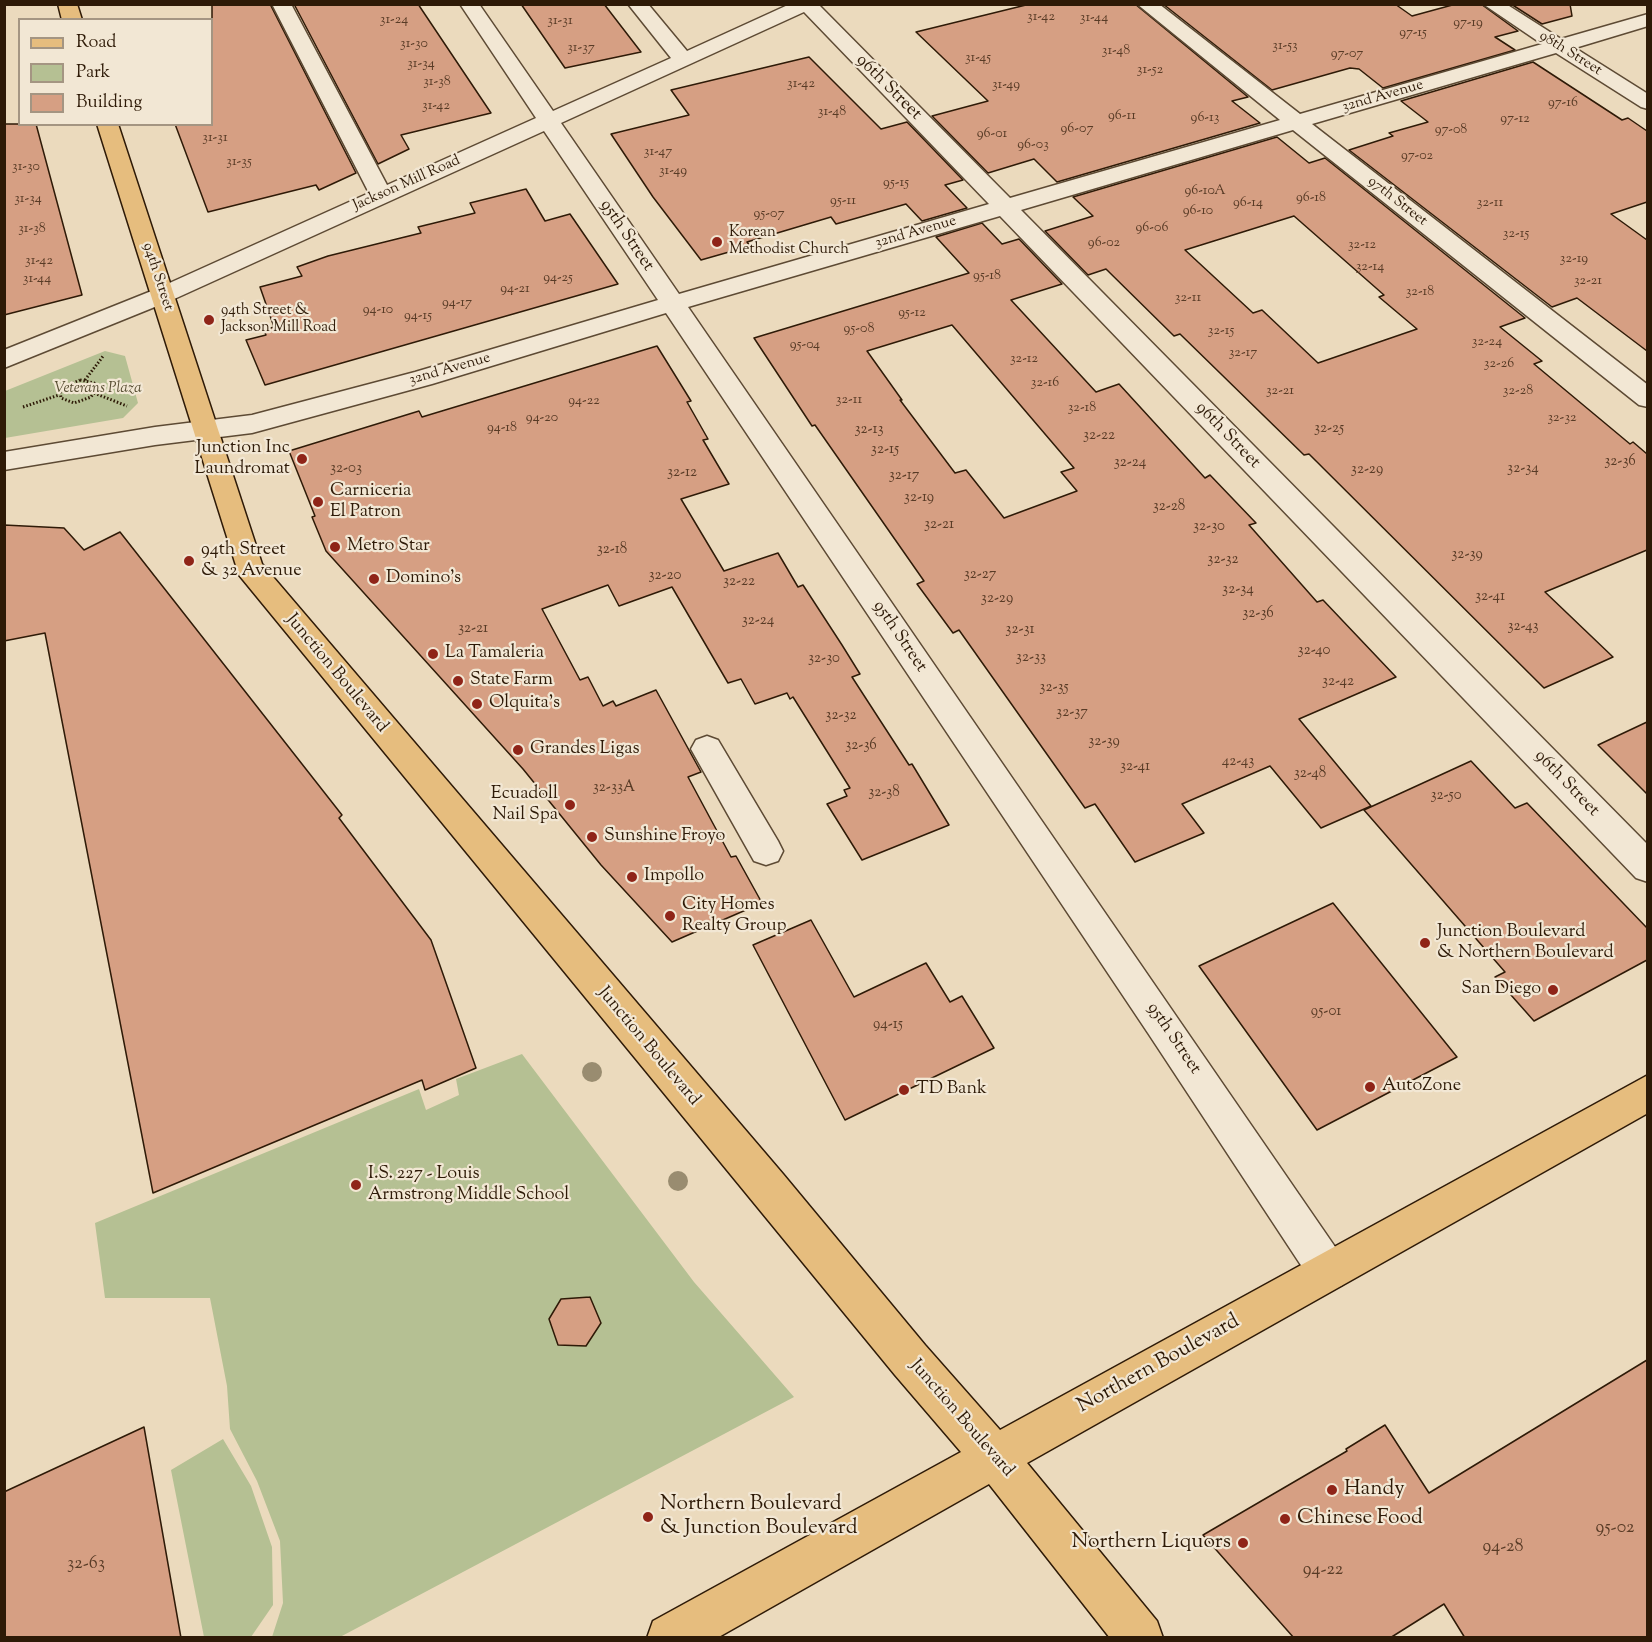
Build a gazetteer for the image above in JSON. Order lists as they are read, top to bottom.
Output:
{
  "streets": {
    "main road": ["94th Street", "Junction Boulevard", "Northern Boulevard"],
    "street": [
      "98th Street",
      "96th Street",
      "32nd Avenue",
      "Jackson Mill Road",
      "97th Street",
      "95th Street"
    ]
  },
  "crossings": [
    ["98th Street", "32nd Avenue"],
    ["96th Street", "32nd Avenue"],
    ["96th Street", "Jackson Mill Road"],
    ["32nd Avenue", "97th Street"],
    ["32nd Avenue", "95th Street"],
    ["32nd Avenue", "94th Street"],
    ["32nd Avenue", "Junction Boulevard"],
    ["Jackson Mill Road", "95th Street"],
    ["Jackson Mill Road", "94th Street"],
    ["95th Street", "Northern Boulevard"],
    ["94th Street", "Junction Boulevard"],
    ["Junction Boulevard", "Northern Boulevard"]
  ],
  "parks": ["Veterans Plaza"],
  "places": [
    "Korean Methodist Church",
    "94th Street & Jackson Mill Road",
    "Junction Inc Laundromat",
    "Carniceria El Patron",
    "Metro Star",
    "94th Street & 32 Avenue",
    "Domino's",
    "La Tamaleria",
    "State Farm",
    "Olquita's",
    "Grandes Ligas",
    "Ecuadoll Nail Spa",
    "Sunshine Froyo",
    "Impollo",
    "City Homes Realty Group",
    "Junction Boulevard & Northern Boulevard",
    "San Diego",
    "AutoZone",
    "TD Bank",
    "I.S. 227 - Louis Armstrong Middle School",
    "Handy",
    "Northern Boulevard & Junction Boulevard",
    "Chinese Food",
    "Northern Liquors"
  ],
  "house_numbers": [
    "31-42",
    "31-44",
    "31-24",
    "31-31",
    "97-19",
    "97-15",
    "31-30",
    "31-53",
    "31-37",
    "31-48",
    "97-07",
    "31-45",
    "31-34",
    "31-52",
    "31-38",
    "31-42",
    "31-49",
    "97-16",
    "31-42",
    "31-48",
    "96-11",
    "96-13",
    "97-12",
    "96-07",
    "97-08",
    "96-01",
    "31-31",
    "96-03",
    "31-47",
    "97-02",
    "31-35",
    "31-30",
    "31-49",
    "95-15",
    "96-10A",
    "96-18",
    "31-34",
    "95-11",
    "96-14",
    "32-11",
    "96-10",
    "95-07",
    "96-06",
    "31-38",
    "32-15",
    "96-02",
    "32-12",
    "32-19",
    "31-42",
    "32-14",
    "95-18",
    "94-25",
    "31-44",
    "32-21",
    "94-21",
    "32-18",
    "32-11",
    "94-17",
    "94-10",
    "95-12",
    "94-15",
    "95-08",
    "32-15",
    "32-24",
    "95-04",
    "32-17",
    "32-12",
    "32-26",
    "32-16",
    "32-21",
    "32-28",
    "32-11",
    "94-22",
    "32-18",
    "94-20",
    "32-32",
    "94-18",
    "32-25",
    "32-13",
    "32-22",
    "32-15",
    "32-36",
    "32-24",
    "32-03",
    "32-34",
    "32-29",
    "32-12",
    "32-17",
    "32-19",
    "32-28",
    "32-21",
    "32-30",
    "32-18",
    "32-39",
    "32-32",
    "32-27",
    "32-20",
    "32-22",
    "32-34",
    "32-41",
    "32-29",
    "32-36",
    "32-24",
    "32-43",
    "32-21",
    "32-31",
    "32-40",
    "32-33",
    "32-30",
    "32-42",
    "32-35",
    "32-37",
    "32-32",
    "32-39",
    "32-36",
    "42-43",
    "32-41",
    "32-48",
    "32-33A",
    "32-38",
    "32-50",
    "95-01",
    "94-15",
    "95-02",
    "94-28",
    "32-63",
    "94-22"
  ],
  "legend": ["Road", "Park", "Building"]
}
